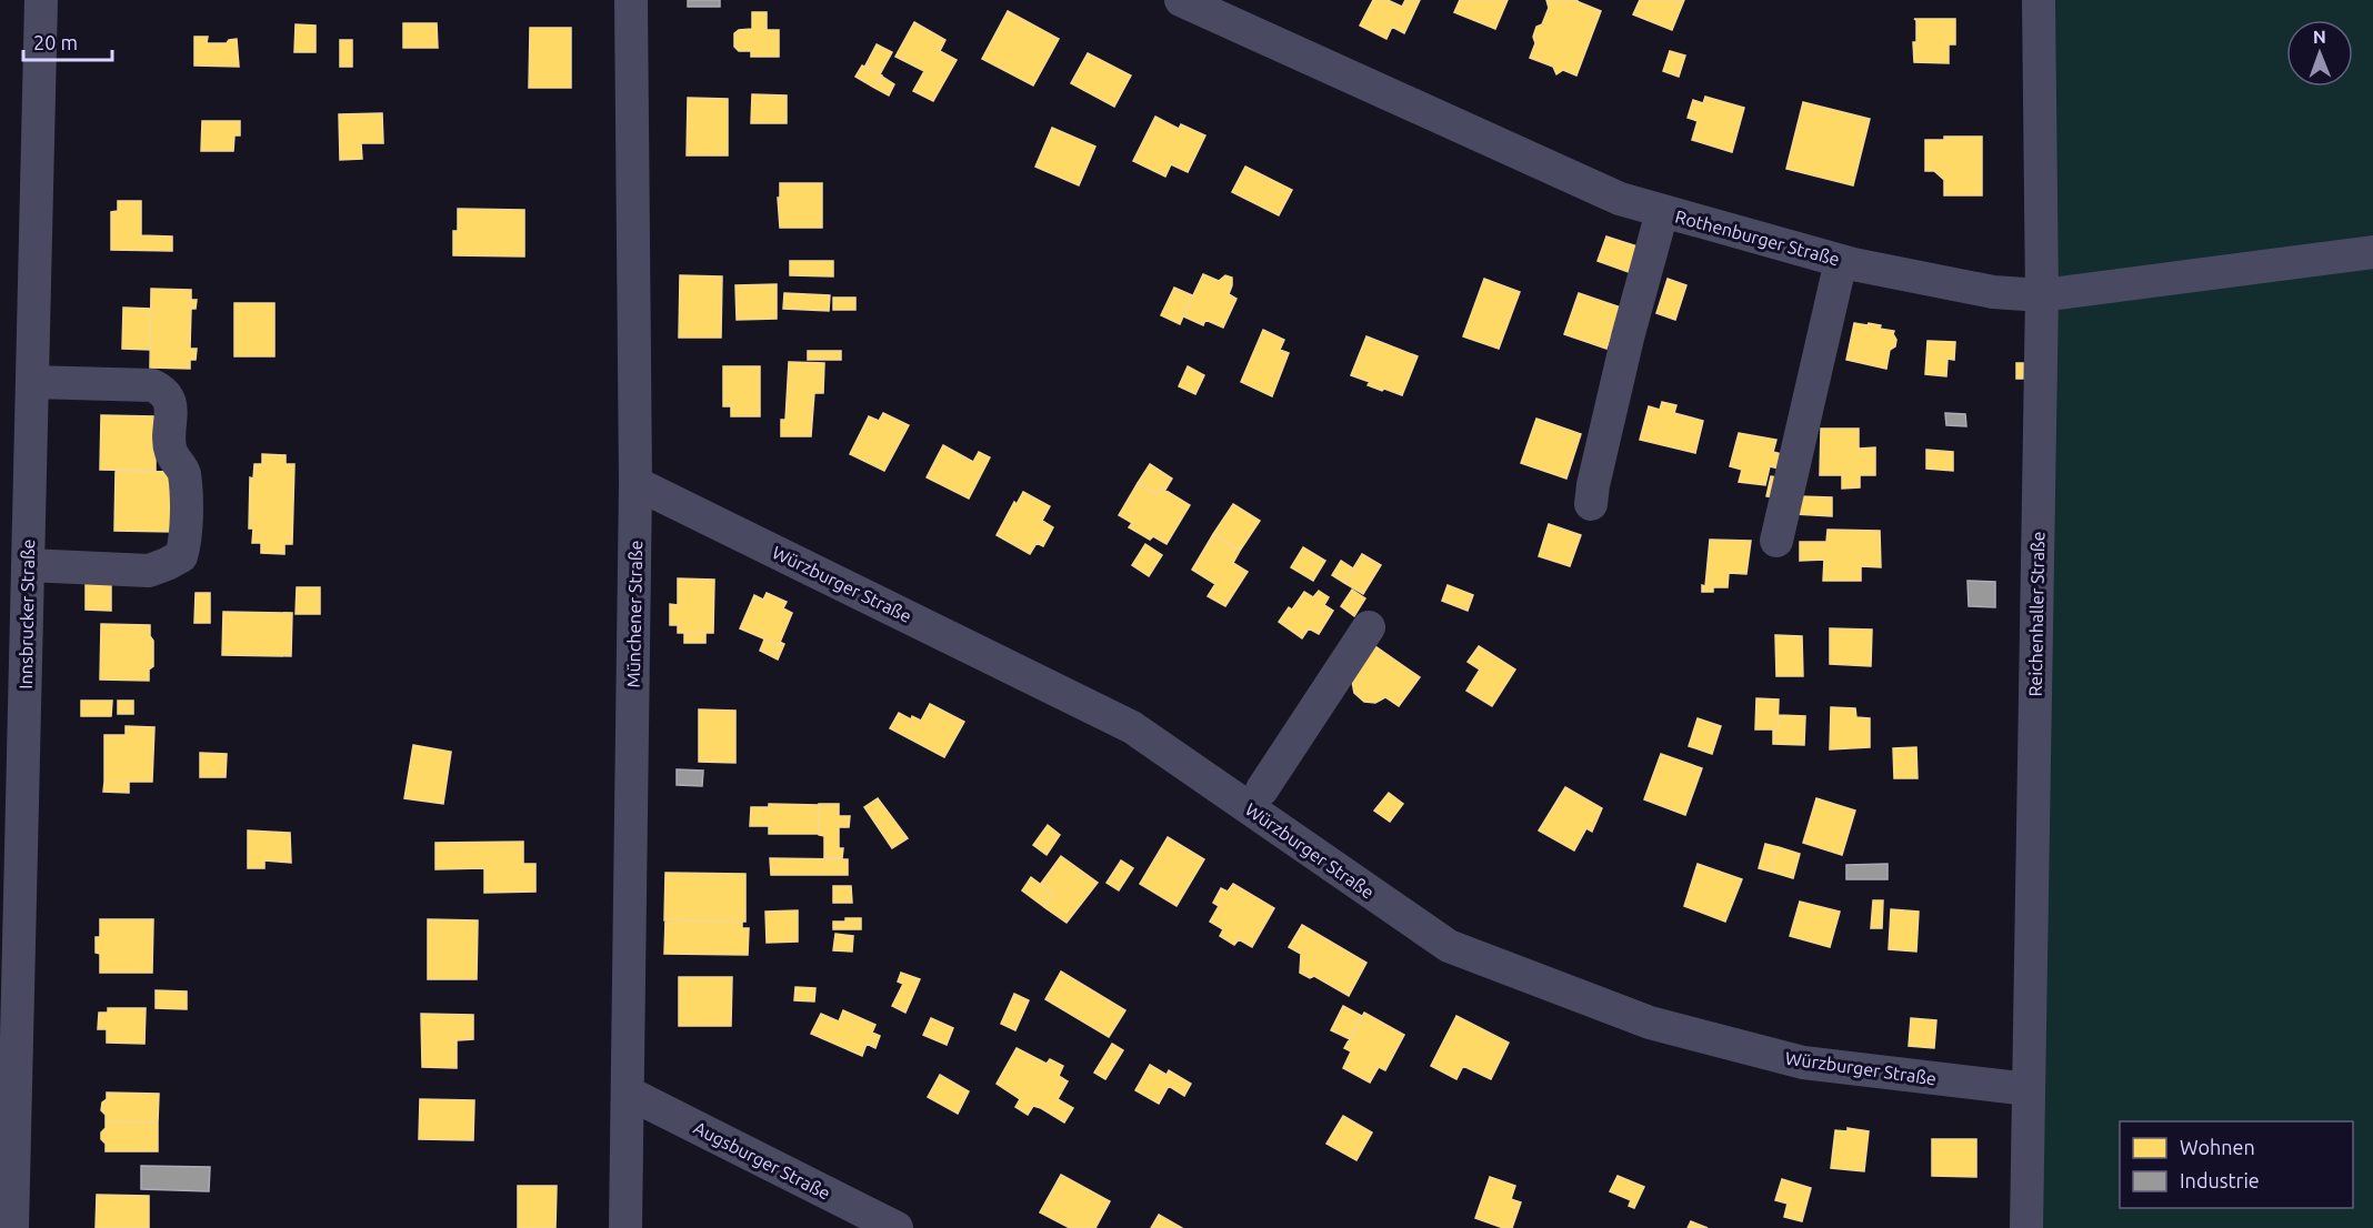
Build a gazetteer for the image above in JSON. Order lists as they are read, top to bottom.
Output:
{
  "streets": {
    "street": [
      "Rothenburger Straße",
      "Würzburger Straße",
      "Innsbrucker Straße",
      "Münchener Straße",
      "Reichenhaller Straße",
      "Augsburger Straße"
    ]
  },
  "crossings": [
    ["Rothenburger Straße", "Reichenhaller Straße"],
    ["Würzburger Straße", "Münchener Straße"],
    ["Würzburger Straße", "Reichenhaller Straße"],
    ["Münchener Straße", "Augsburger Straße"]
  ],
  "legend": ["Wohnen", "Industrie"],
  "scale_bar": "20 m",
  "north": "top"
}
